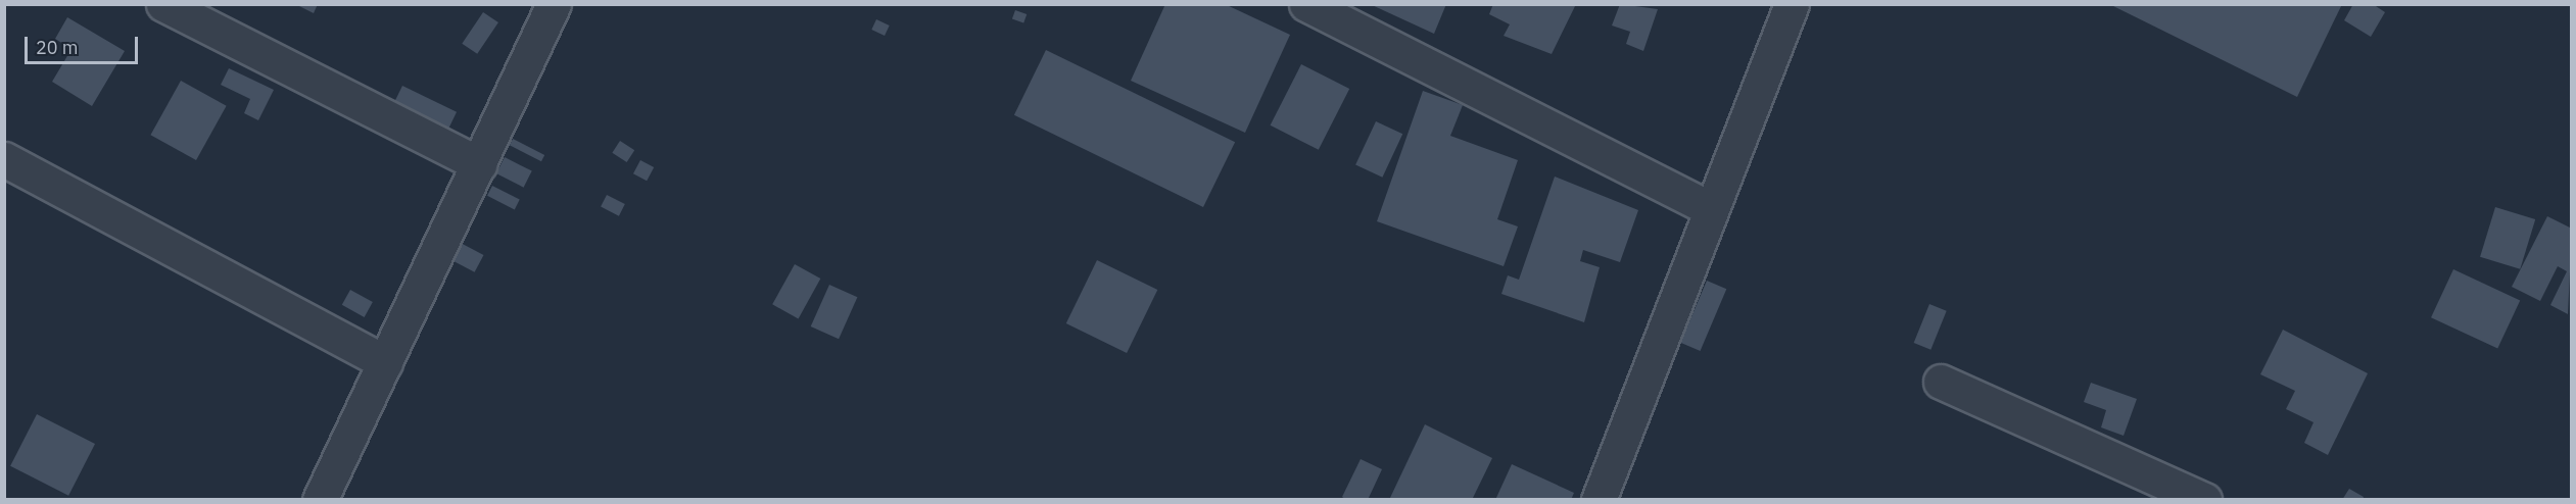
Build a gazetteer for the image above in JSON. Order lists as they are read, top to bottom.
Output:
{
  "scale_bar": "20 m"
}
